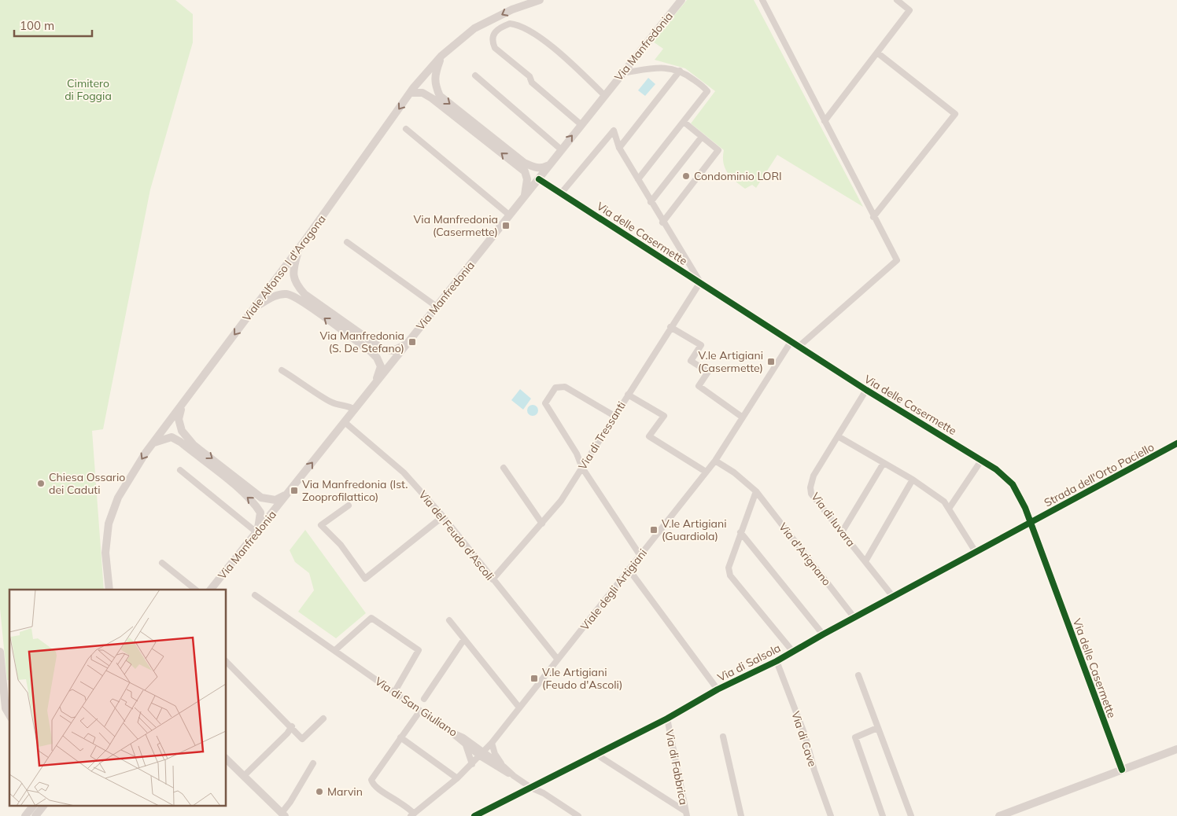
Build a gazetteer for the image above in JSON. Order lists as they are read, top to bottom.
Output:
{
  "streets": {
    "main road": ["Via Manfredonia", "Viale Alfonso I d'Aragona"],
    "street": [
      "Via delle Casermette",
      "Via di Tressanti",
      "Strada dell'Orto Paciello",
      "Via di Iuvara",
      "Via del Feudo d'Ascoli",
      "Via d'Arignano",
      "Viale degli Artigiani",
      "Via di Salsola",
      "Via di San Giuliano",
      "Via di Cave",
      "Via di Fabbrica"
    ]
  },
  "crossings": [
    ["Via Manfredonia", "Via delle Casermette"],
    ["Via Manfredonia", "Via del Feudo d'Ascoli"],
    ["Via delle Casermette", "Via di Tressanti"],
    ["Via delle Casermette", "Strada dell'Orto Paciello"],
    ["Via delle Casermette", "Via di Iuvara"],
    ["Via delle Casermette", "Viale degli Artigiani"],
    ["Via delle Casermette", "Via di Salsola"],
    ["Via di Tressanti", "Via del Feudo d'Ascoli"],
    ["Strada dell'Orto Paciello", "Via di Salsola"],
    ["Via di Iuvara", "Via di Salsola"],
    ["Via del Feudo d'Ascoli", "Viale degli Artigiani"],
    ["Via d'Arignano", "Viale degli Artigiani"],
    ["Via d'Arignano", "Via di Salsola"],
    ["Viale degli Artigiani", "Via di Salsola"],
    ["Viale degli Artigiani", "Via di San Giuliano"],
    ["Via di Salsola", "Via di San Giuliano"],
    ["Via di Salsola", "Via di Cave"],
    ["Via di Salsola", "Via di Fabbrica"]
  ],
  "one_way": ["Viale Alfonso I d'Aragona"],
  "parks": ["Cimitero di Foggia"],
  "places": {
    "other": ["Condominio LORI", "Chiesa Ossario dei Caduti", "Marvin"],
    "transit": [
      "Via Manfredonia (Casermette)",
      "Via Manfredonia (S. De Stefano)",
      "V.le Artigiani (Casermette)",
      "Via Manfredonia (Ist. Zooprofilattico)",
      "V.le Artigiani (Guardiola)",
      "V.le Artigiani (Feudo d'Ascoli)"
    ]
  },
  "scale_bar": "100 m"
}
